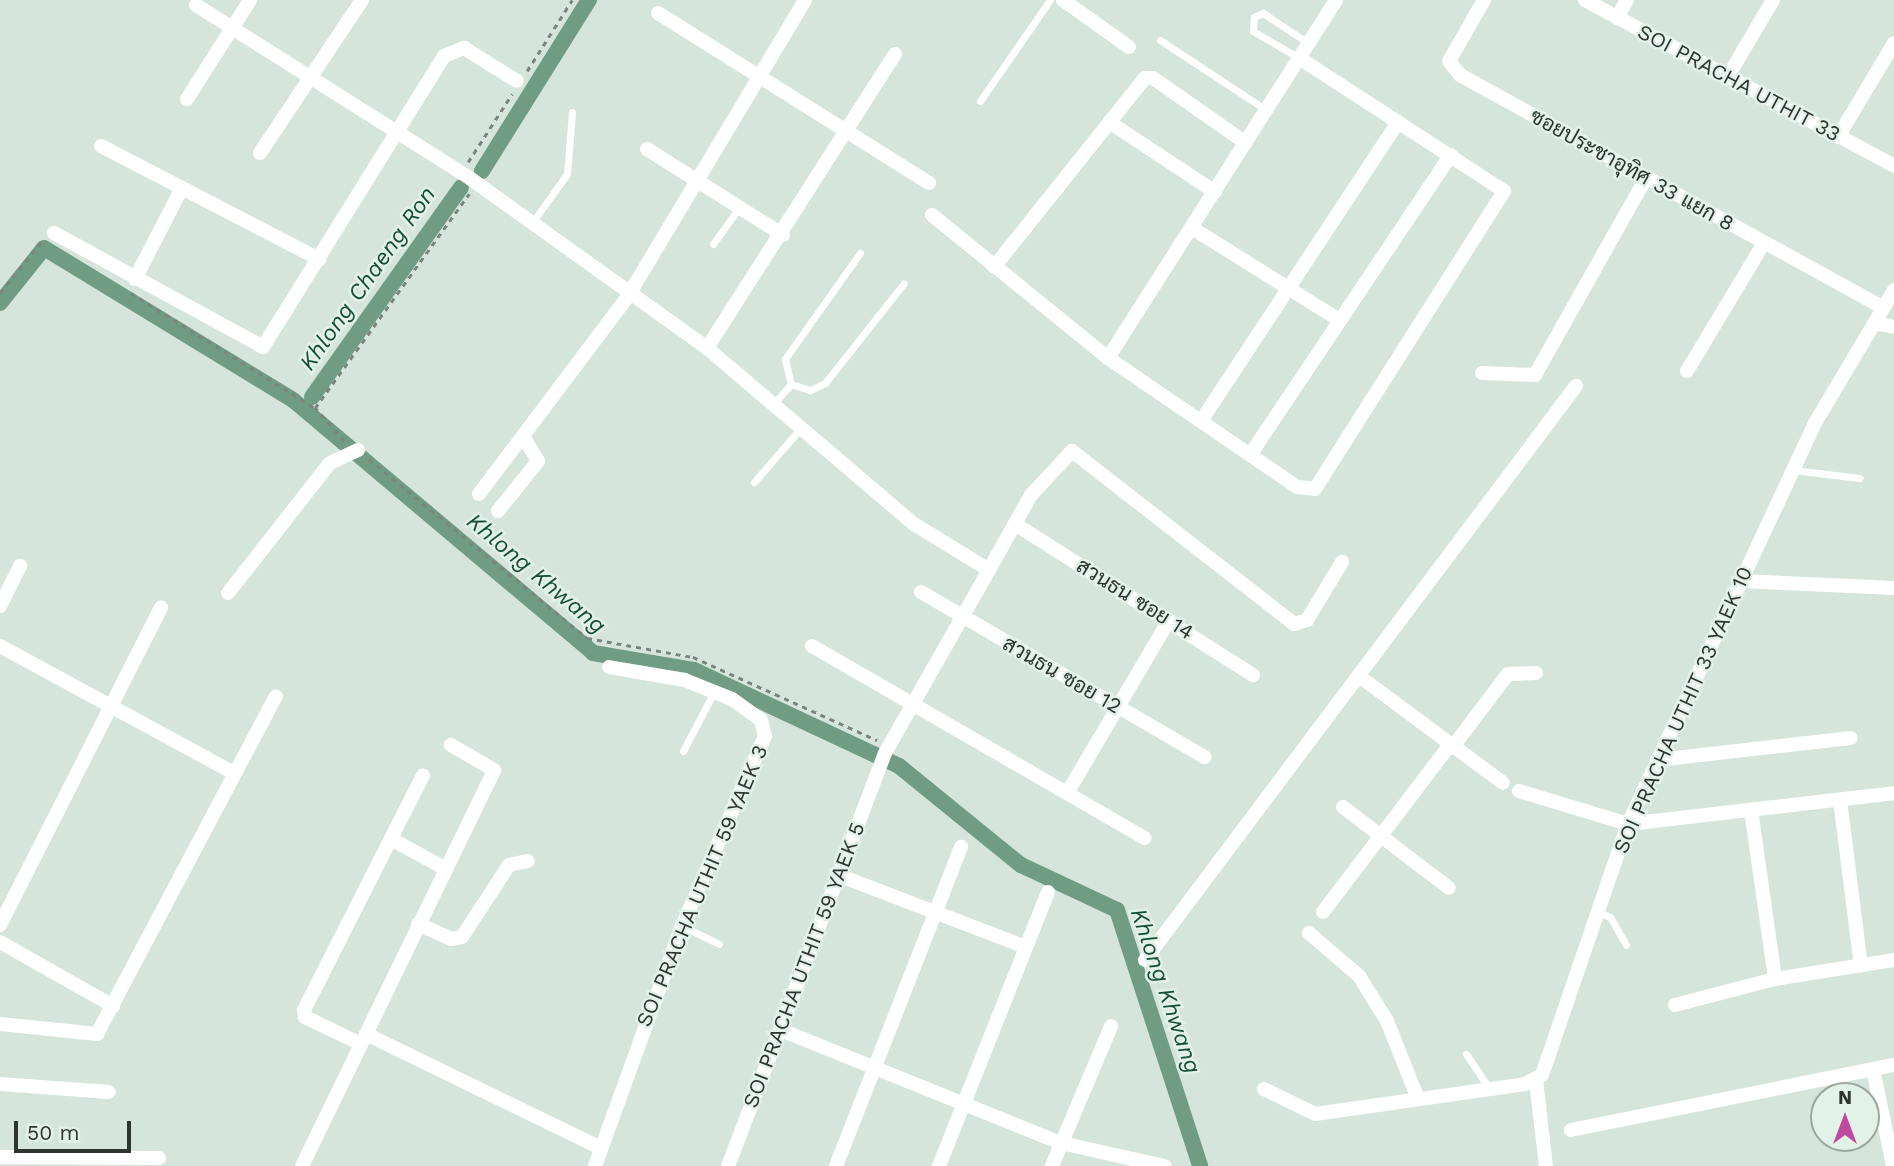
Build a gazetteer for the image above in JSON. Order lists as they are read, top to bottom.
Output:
{
  "streets": {
    "street": [
      "SOI PRACHA UTHIT 33",
      "ซอยประชาอุทิศ 33 แยก 8",
      "สวนธน ซอย 14",
      "สวนธน ซอย 12",
      "SOI PRACHA UTHIT 33 YAEK 10",
      "SOI PRACHA UTHIT 59 YAEK 3",
      "SOI PRACHA UTHIT 59 YAEK 5"
    ]
  },
  "crossings": [
    ["ซอยประชาอุทิศ 33 แยก 8", "SOI PRACHA UTHIT 33 YAEK 10"],
    ["สวนธน ซอย 14", "SOI PRACHA UTHIT 59 YAEK 5"],
    ["สวนธน ซอย 12", "SOI PRACHA UTHIT 59 YAEK 5"]
  ],
  "water": ["Khlong Chaeng Ron", "Khlong Khwang"],
  "scale_bar": "50 m",
  "north": "top"
}
